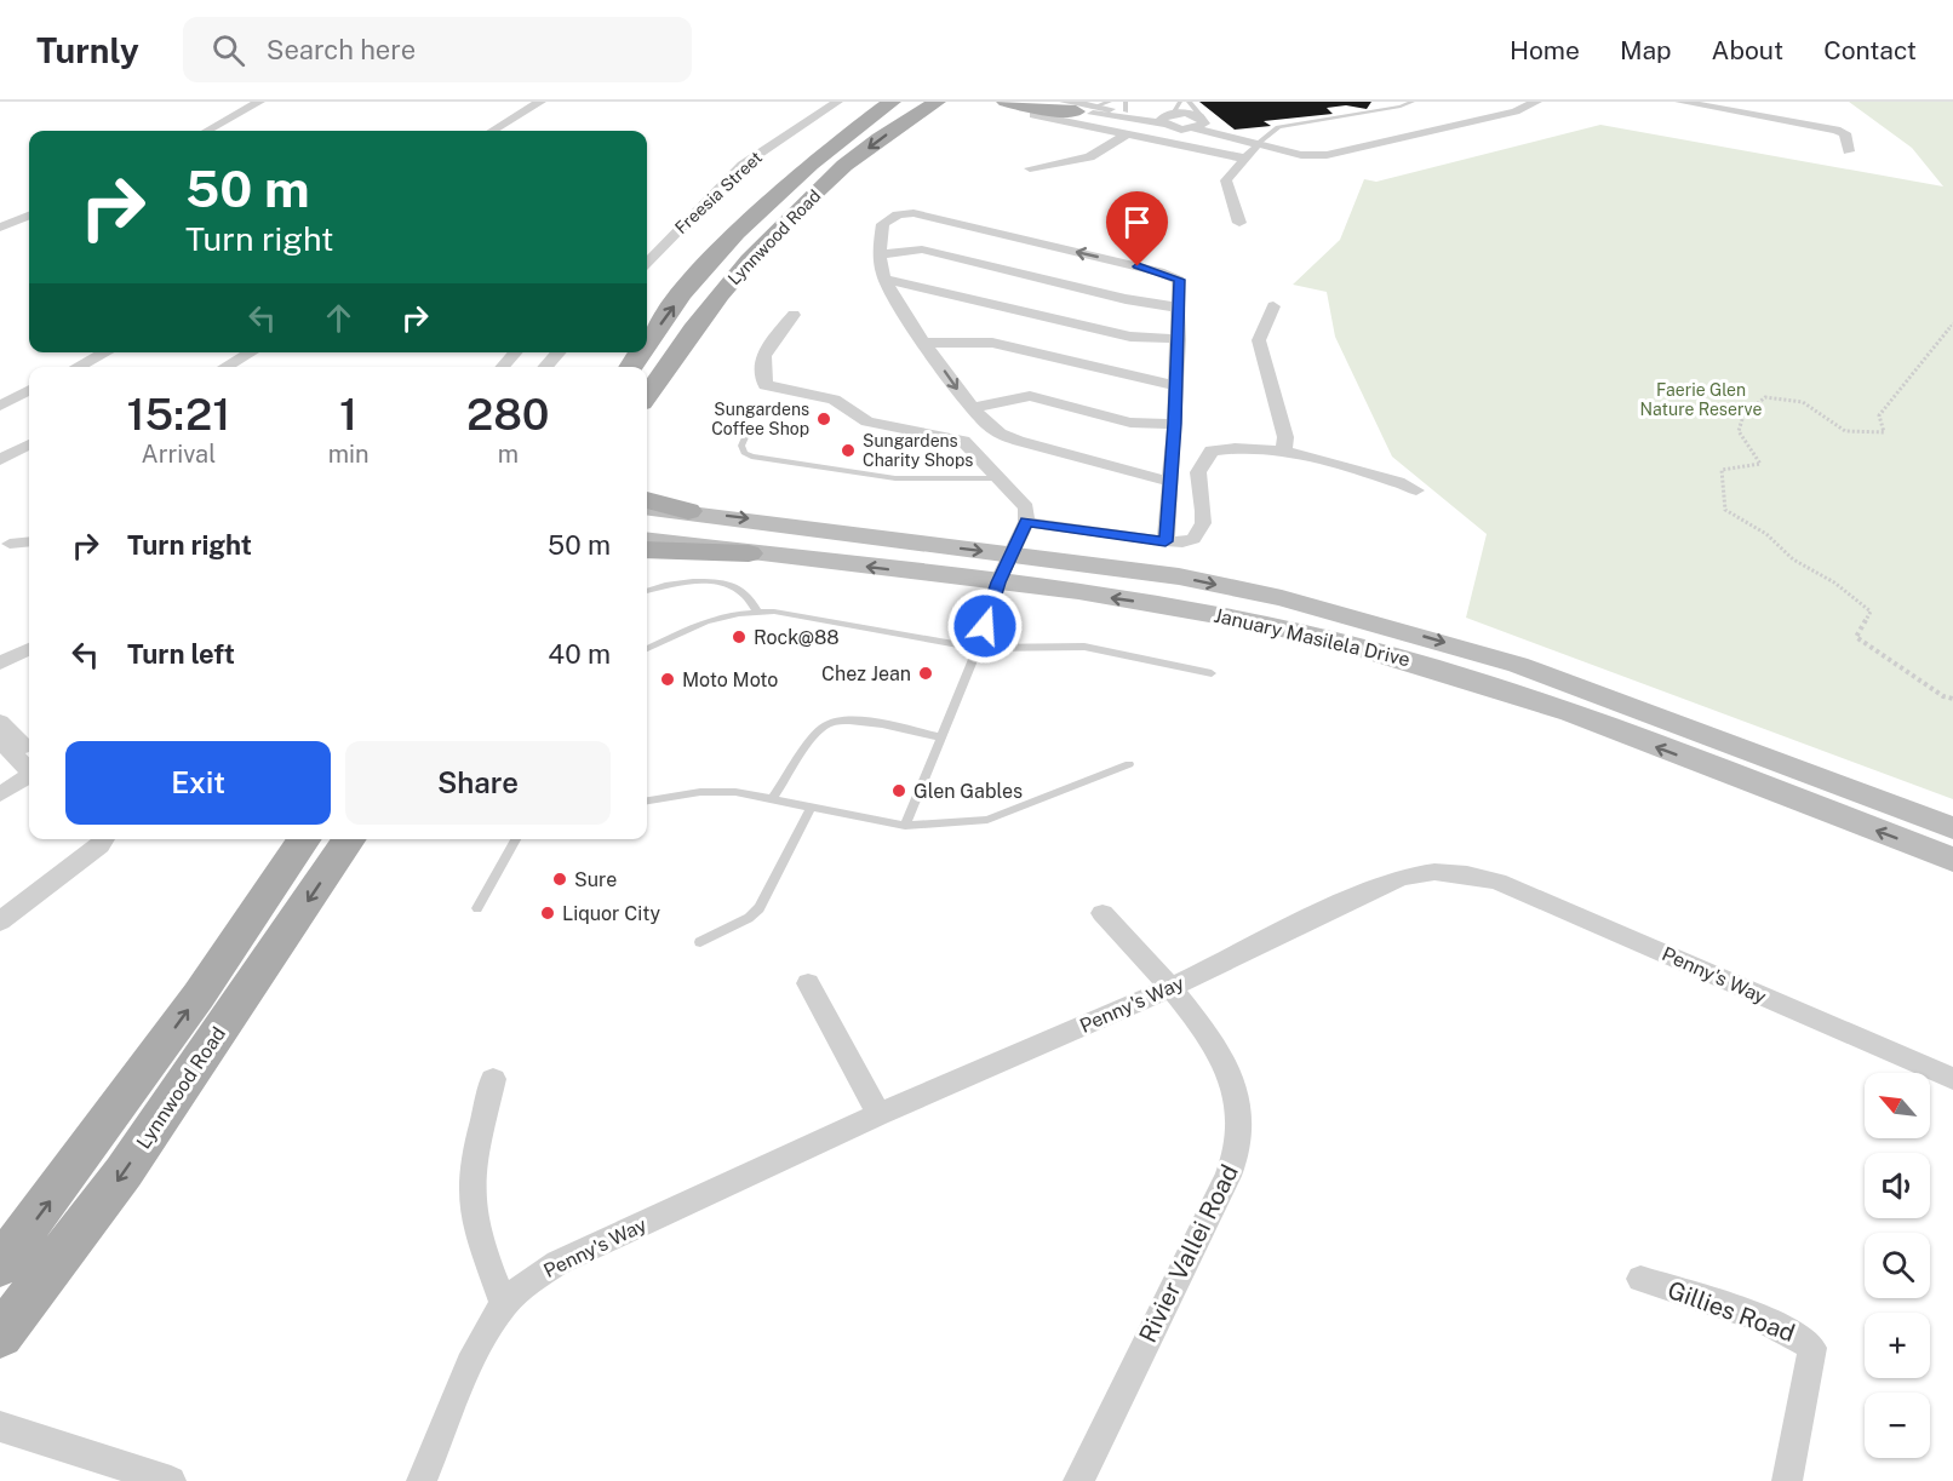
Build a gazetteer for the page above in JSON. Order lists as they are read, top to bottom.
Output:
{
  "streets": {
    "main road": ["Lynnwood Road", "January Masilela Drive"],
    "street": [
      "Freesia Street",
      "Penny's Way",
      "Rivier Vallei Road",
      "Gillies Road"
    ]
  },
  "crossings": [
    ["Penny's Way", "Rivier Vallei Road"]
  ],
  "parks": ["Faerie Glen Nature Reserve"],
  "places": [
    "Sungardens Coffee Shop",
    "Sungardens Charity Shops",
    "Rock@88",
    "Chez Jean",
    "Moto Moto",
    "Glen Gables",
    "Sure",
    "Liquor City"
  ],
  "north": "top left",
  "page": {
    "header": "Turnly",
    "search": "Search here",
    "nav": [
      "Home",
      "Map",
      "About",
      "Contact"
    ],
    "turn": ["50 m", "Turn right"],
    "eta": [
      "15:21",
      "Arrival",
      "1",
      "min",
      "280",
      "m"
    ],
    "list": [
      {
        "name": "Turn right",
        "value": "50 m"
      },
      {
        "name": "Turn left",
        "value": "40 m"
      }
    ],
    "buttons": ["Exit", "Share"],
    "map_buttons": ["+", "−"]
  }
}
